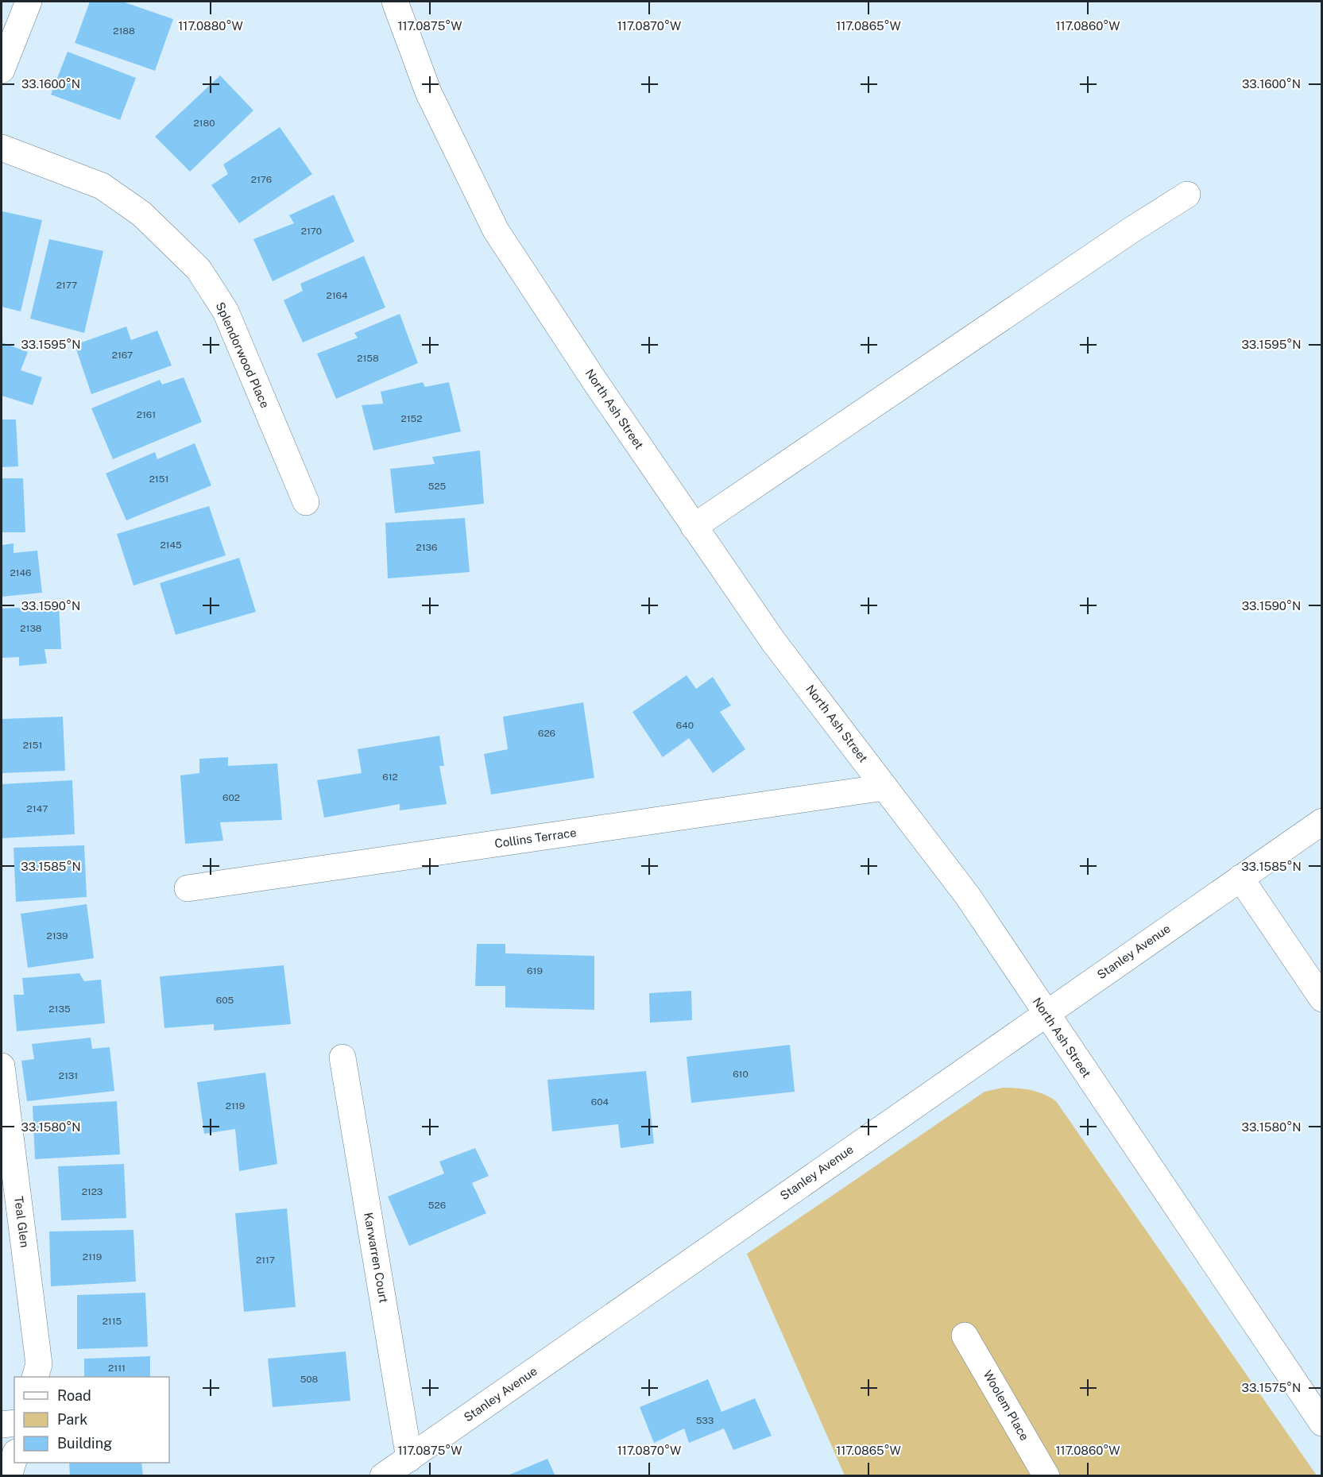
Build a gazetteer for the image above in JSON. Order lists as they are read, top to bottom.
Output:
{
  "streets": {
    "street": [
      "Splendorwood Place",
      "North Ash Street",
      "Collins Terrace",
      "Stanley Avenue",
      "Teal Glen",
      "Karwarren Court",
      "Woolem Place"
    ]
  },
  "crossings": [
    ["North Ash Street", "Collins Terrace"],
    ["North Ash Street", "Stanley Avenue"],
    ["Stanley Avenue", "Karwarren Court"]
  ],
  "house_numbers": [
    "2188",
    "2180",
    "2176",
    "2170",
    "2177",
    "2164",
    "2167",
    "2158",
    "2161",
    "2152",
    "2151",
    "525",
    "2145",
    "2136",
    "2146",
    "2138",
    "640",
    "626",
    "2151",
    "612",
    "602",
    "2147",
    "2139",
    "619",
    "605",
    "2135",
    "610",
    "2131",
    "604",
    "2119",
    "2123",
    "526",
    "2119",
    "2117",
    "2115",
    "2111",
    "508",
    "533"
  ],
  "legend": ["Road", "Park", "Building"],
  "coordinates": [
    "117.0880°W",
    "117.0875°W",
    "117.0870°W",
    "117.0865°W",
    "117.0860°W",
    "33.1600°N",
    "33.1595°N",
    "33.1590°N",
    "33.1585°N",
    "33.1580°N",
    "33.1575°N"
  ]
}
